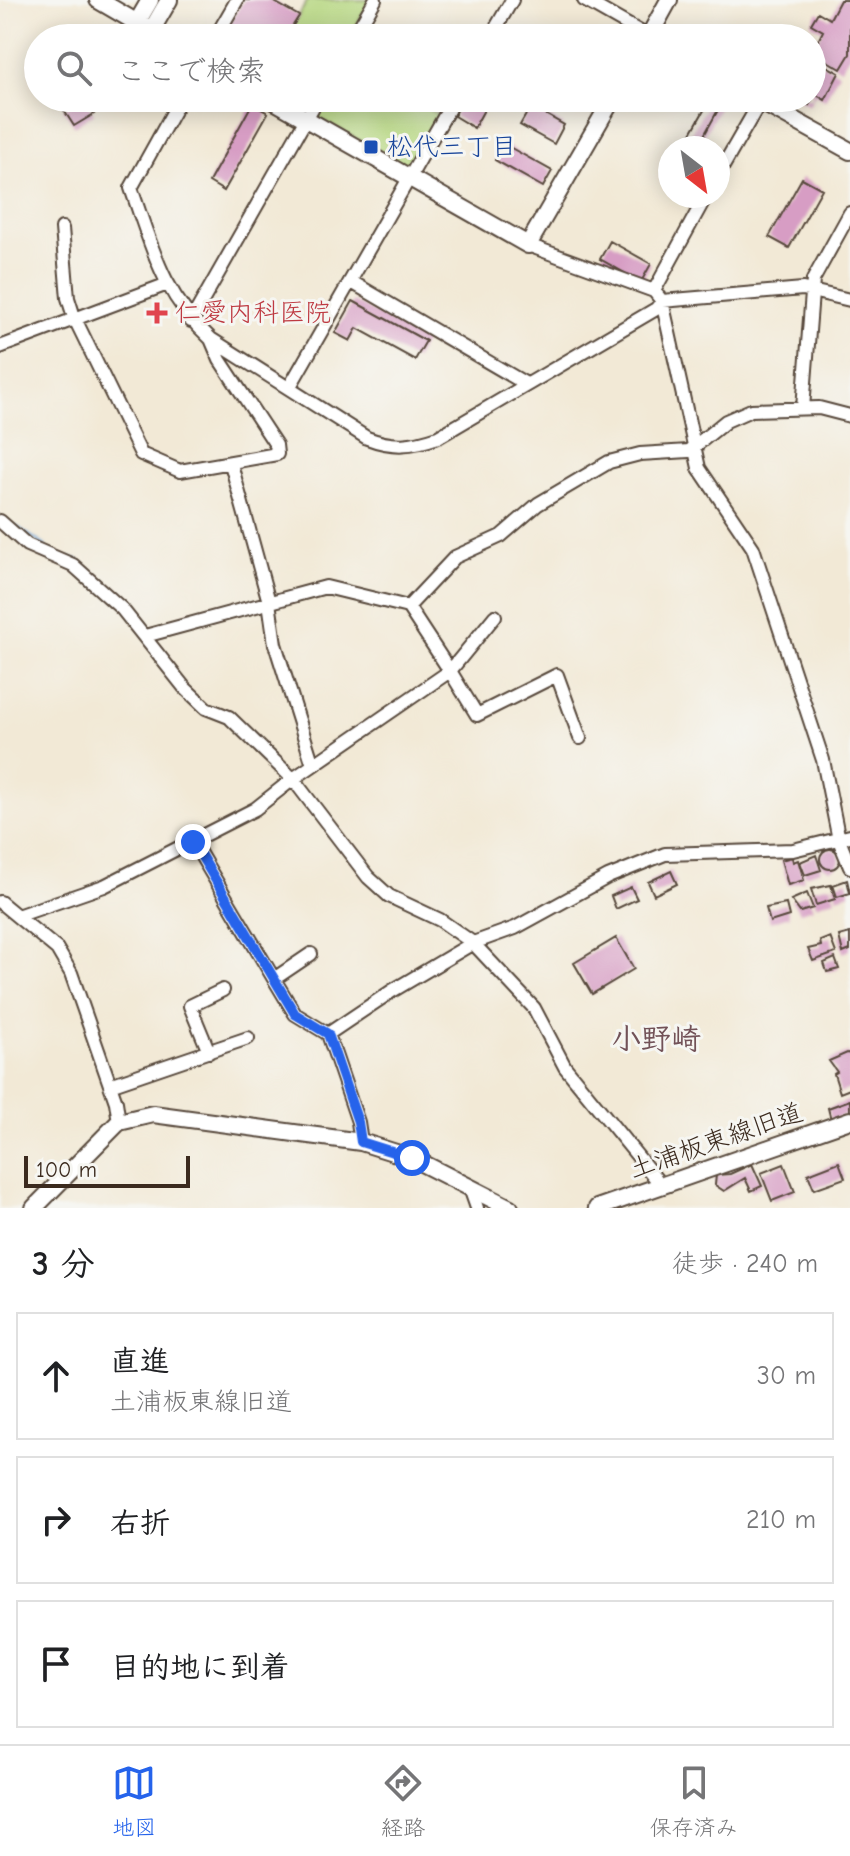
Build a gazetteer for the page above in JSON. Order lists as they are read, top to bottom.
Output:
{
  "streets": {
    "street": ["土浦板東線旧道"]
  },
  "districts": ["小野崎"],
  "places": {
    "transit": ["松代三丁目"],
    "health": ["仁愛内科医院"]
  },
  "scale_bar": "100 m",
  "north": "bottom right",
  "page": {
    "search": "ここで検索",
    "scale": "100 m",
    "heading": ["3 分", "徒歩 · 240 m"],
    "list": [
      ["直進", "土浦板東線旧道", "30 m"],
      ["右折", "210 m"],
      "目的地に到着"
    ],
    "nav": ["地図", "経路", "保存済み"]
  }
}
